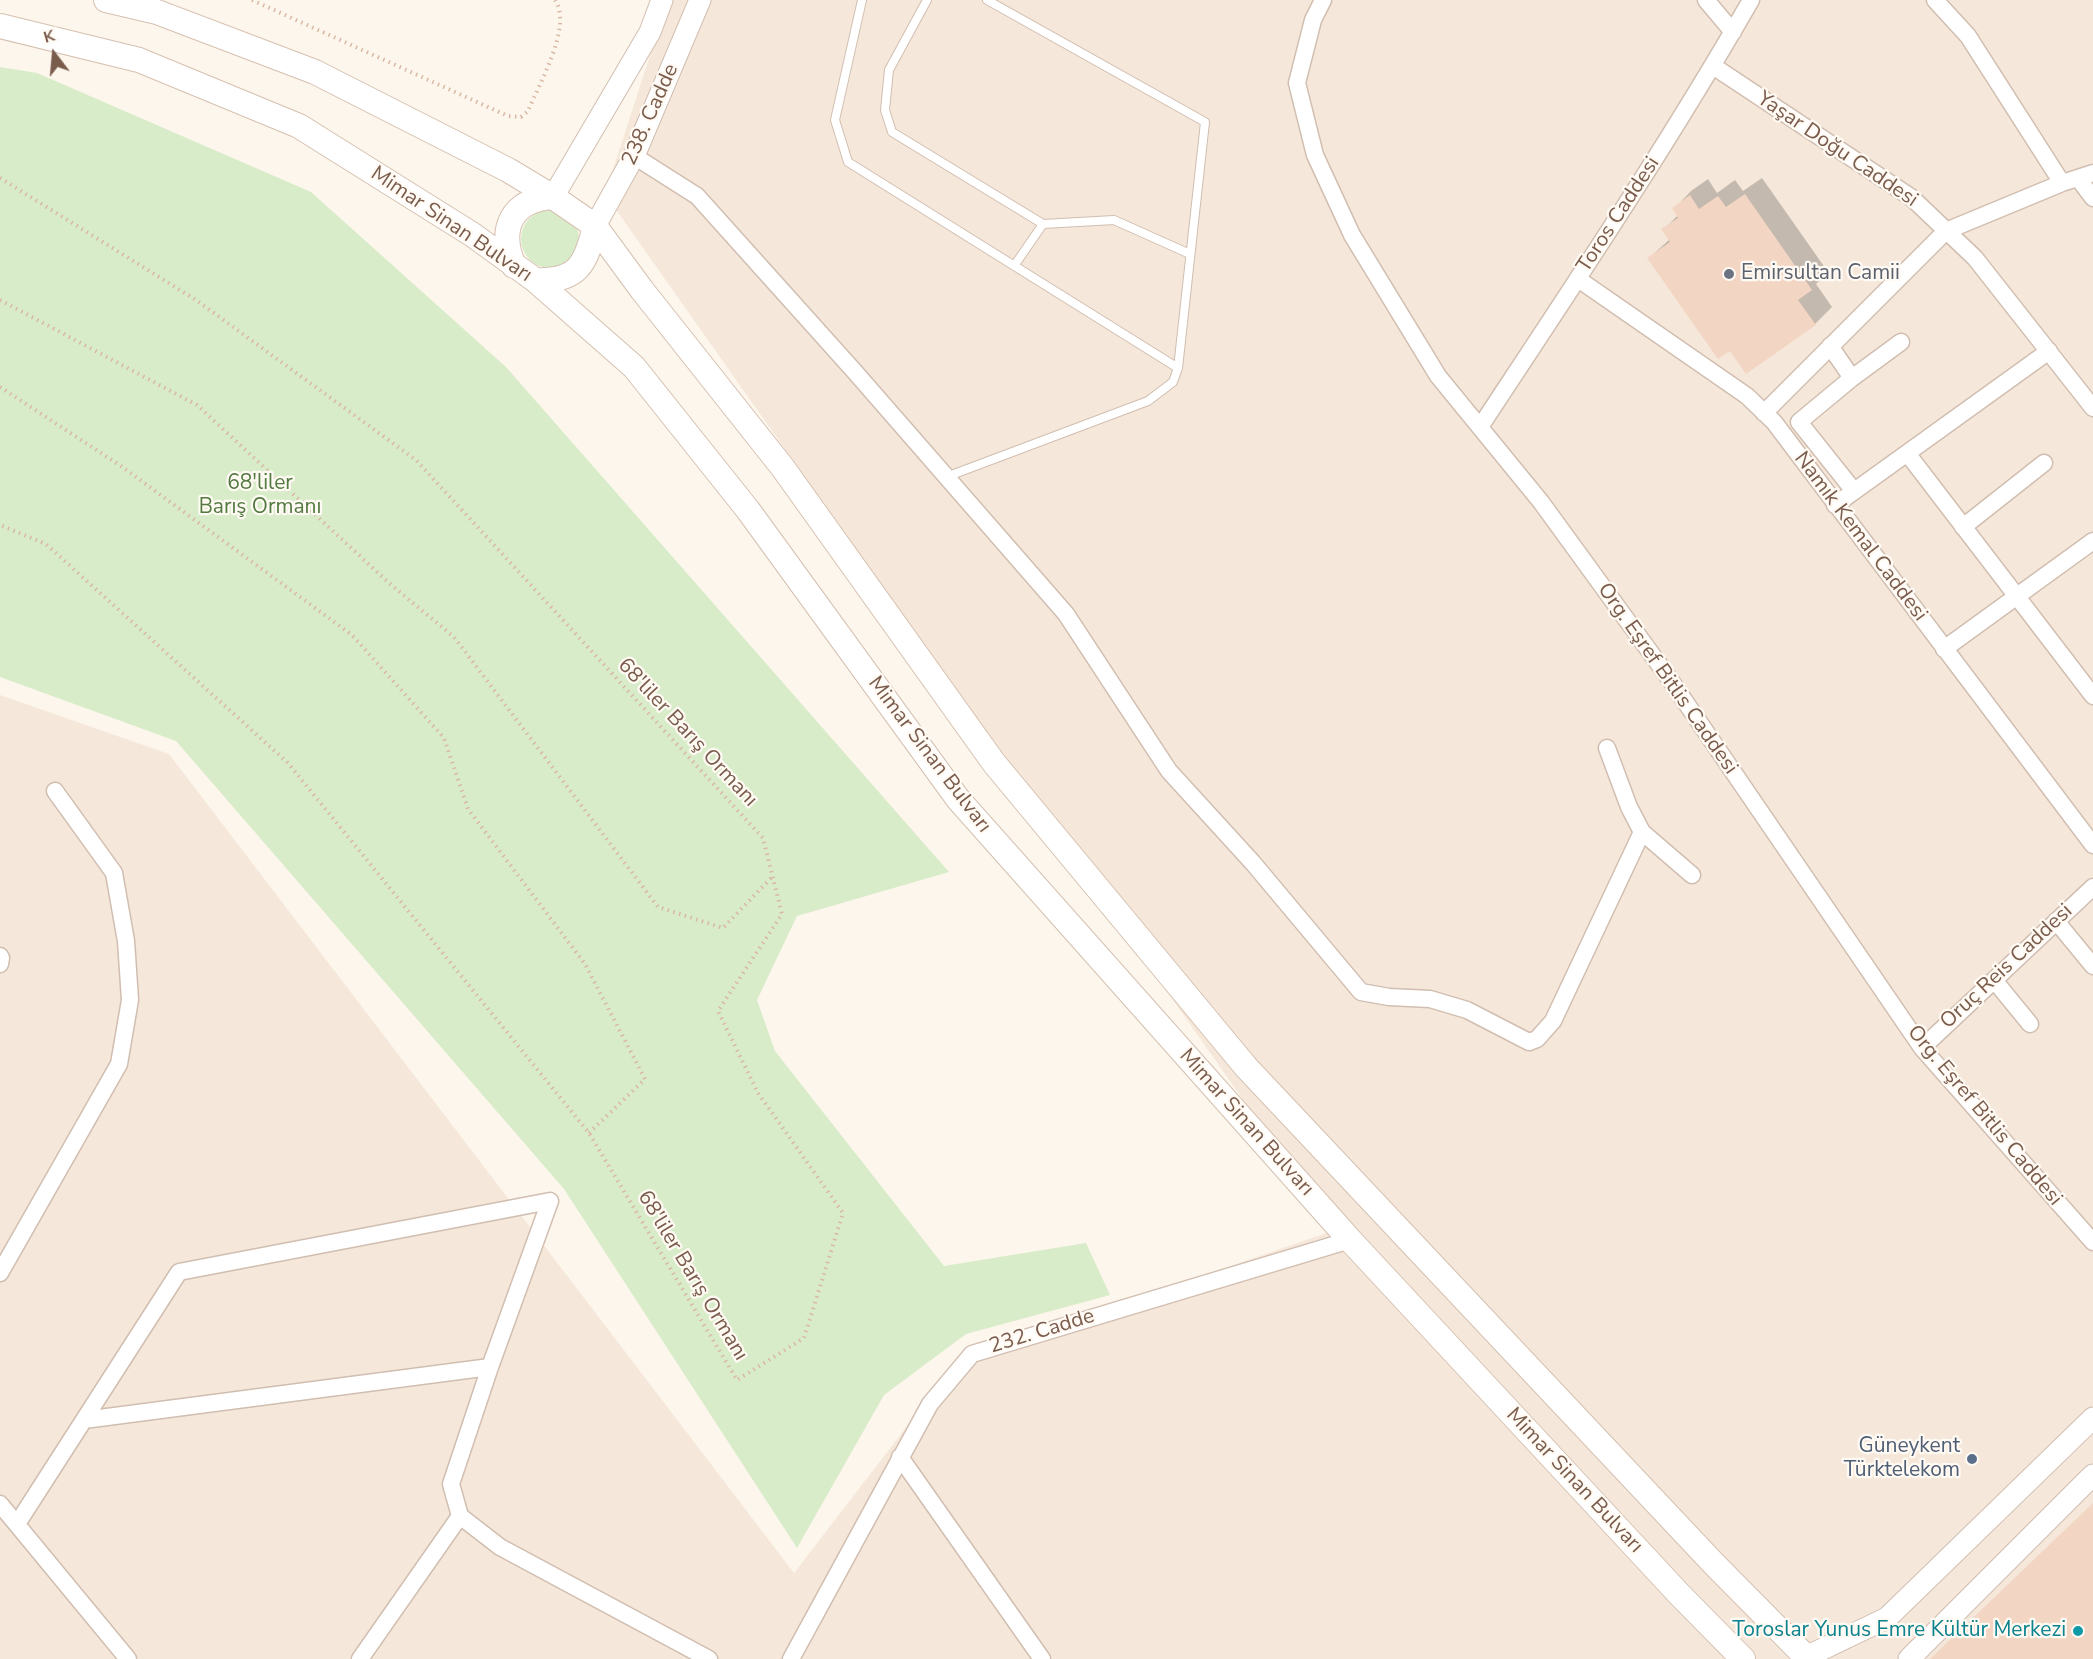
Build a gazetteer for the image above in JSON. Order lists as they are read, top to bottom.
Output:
{
  "streets": {
    "main road": ["Mimar Sinan Bulvarı"],
    "street": [
      "238. Cadde",
      "Yaşar Doğu Caddesi",
      "Toros Caddesi",
      "Namık Kemal Caddesi",
      "Org. Eşref Bitlis Caddesi",
      "Oruç Reis Caddesi",
      "232. Cadde"
    ],
    "path": ["68'liler Barış Ormanı"]
  },
  "crossings": [
    ["238. Cadde", "Mimar Sinan Bulvarı"],
    ["Yaşar Doğu Caddesi", "Toros Caddesi"],
    ["Toros Caddesi", "Namık Kemal Caddesi"],
    ["Toros Caddesi", "Org. Eşref Bitlis Caddesi"],
    ["Mimar Sinan Bulvarı", "232. Cadde"],
    ["Org. Eşref Bitlis Caddesi", "Oruç Reis Caddesi"]
  ],
  "parks": ["68'liler Barış Ormanı"],
  "places": ["Emirsultan Camii", "Güneykent Türktelekom", "Toroslar Yunus Emre Kültür Merkezi"],
  "north": "top"
}
